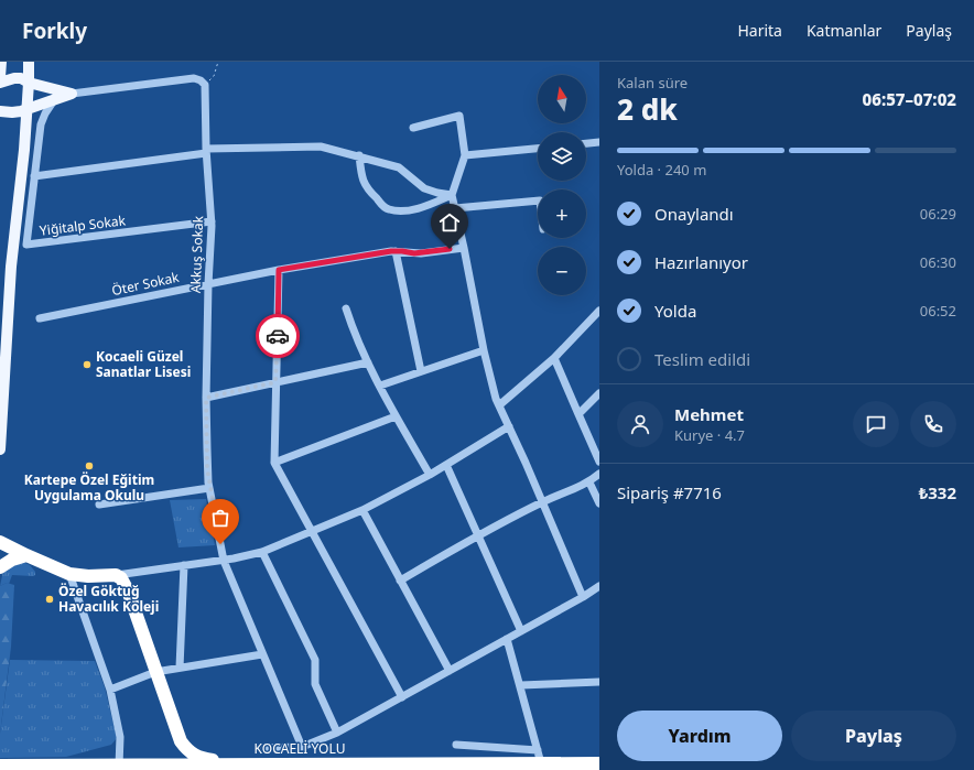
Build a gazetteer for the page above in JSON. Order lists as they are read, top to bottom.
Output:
{
  "streets": {
    "highway": ["KOCAELİ YOLU"],
    "street": ["Yiğitalp Sokak", "Akkuş Sokak", "Öter Sokak"]
  },
  "crossings": [
    ["Yiğitalp Sokak", "Akkuş Sokak"],
    ["Akkuş Sokak", "Öter Sokak"]
  ],
  "places": ["Kocaeli Güzel Sanatlar Lisesi", "Kartepe Özel Eğitim Uygulama Okulu", "Özel Göktuğ Havacılık Koleji"],
  "north": "top",
  "page": {
    "header": "Forkly",
    "nav": ["Harita", "Katmanlar", "Paylaş"],
    "heading": ["2 dk", "Kalan süre", "06:57–07:02"],
    "panel": [
      "Mehmet",
      "Kurye · 4.7",
      "Sipariş #7716",
      "₺332"
    ],
    "map_buttons": ["+", "−"],
    "bar": "Yolda · 240 m",
    "list": [
      ["Onaylandı", "06:29"],
      ["Hazırlanıyor", "06:30"],
      ["Yolda", "06:52"],
      "Teslim edildi"
    ],
    "buttons": ["Yardım", "Paylaş"]
  }
}
